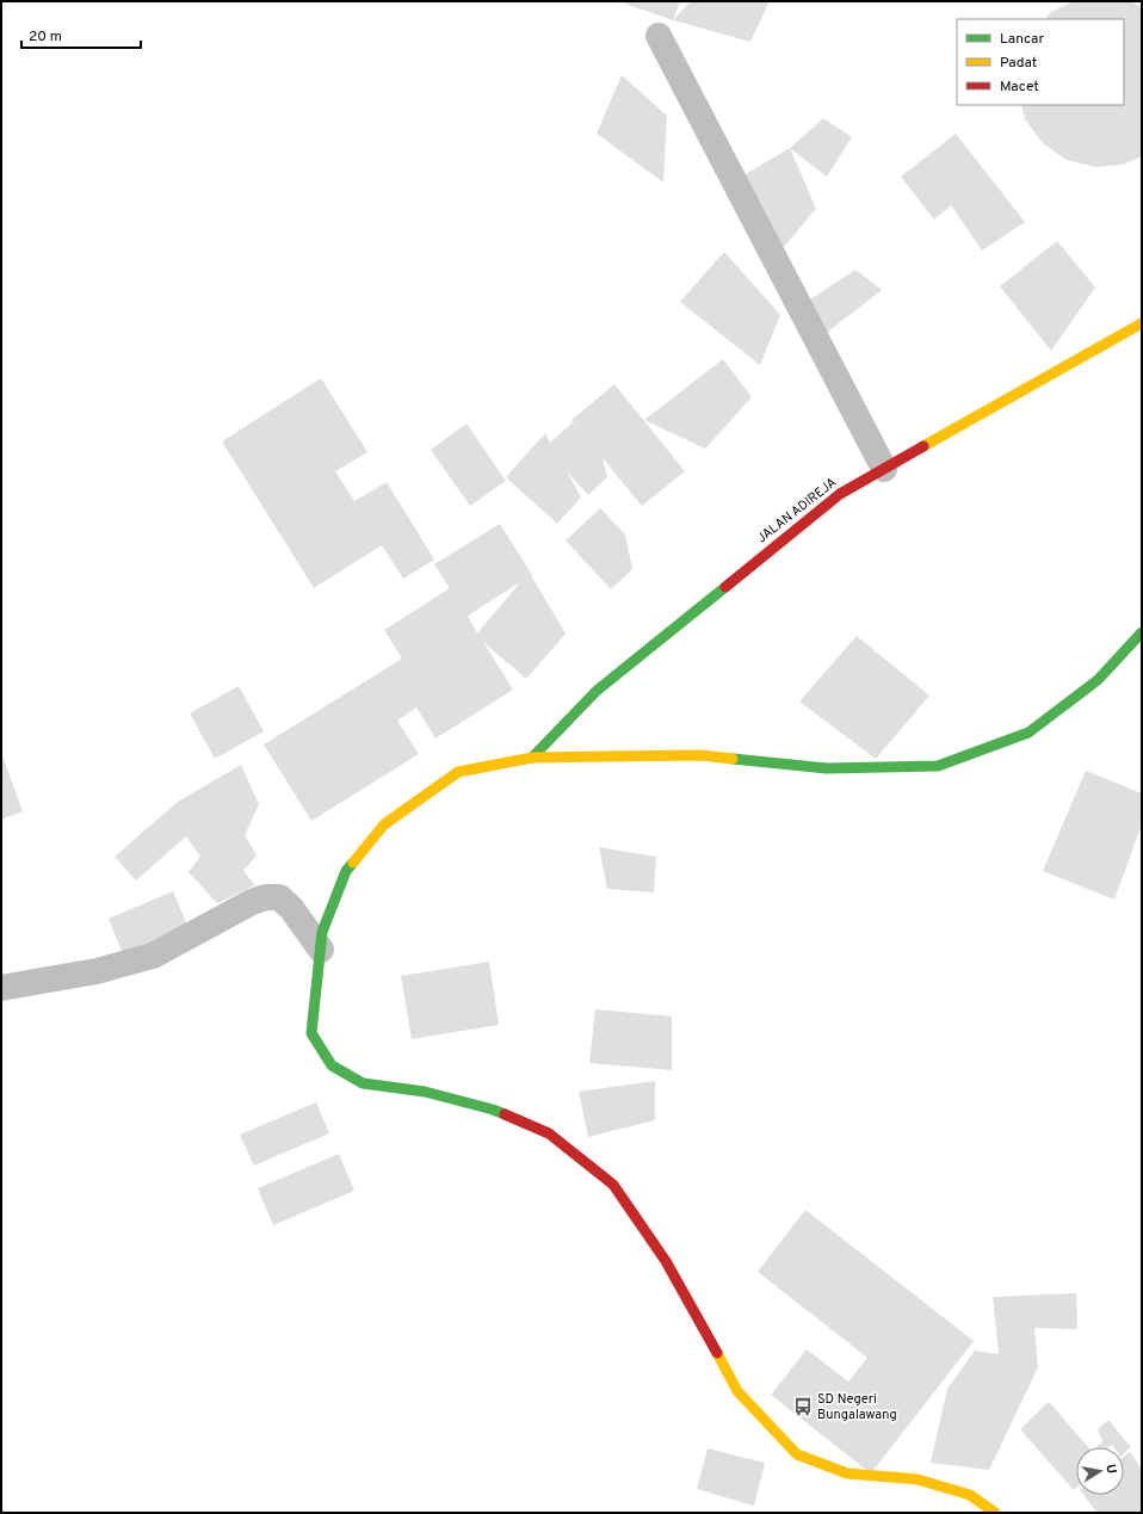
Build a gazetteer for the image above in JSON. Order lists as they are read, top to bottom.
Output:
{
  "streets": {
    "street": ["JALAN ADIREJA"]
  },
  "places": {
    "bus stop": ["SD Negeri Bungalawang"]
  },
  "legend": ["Lancar", "Padat", "Macet"],
  "scale_bar": "20 m",
  "north": "right"
}
